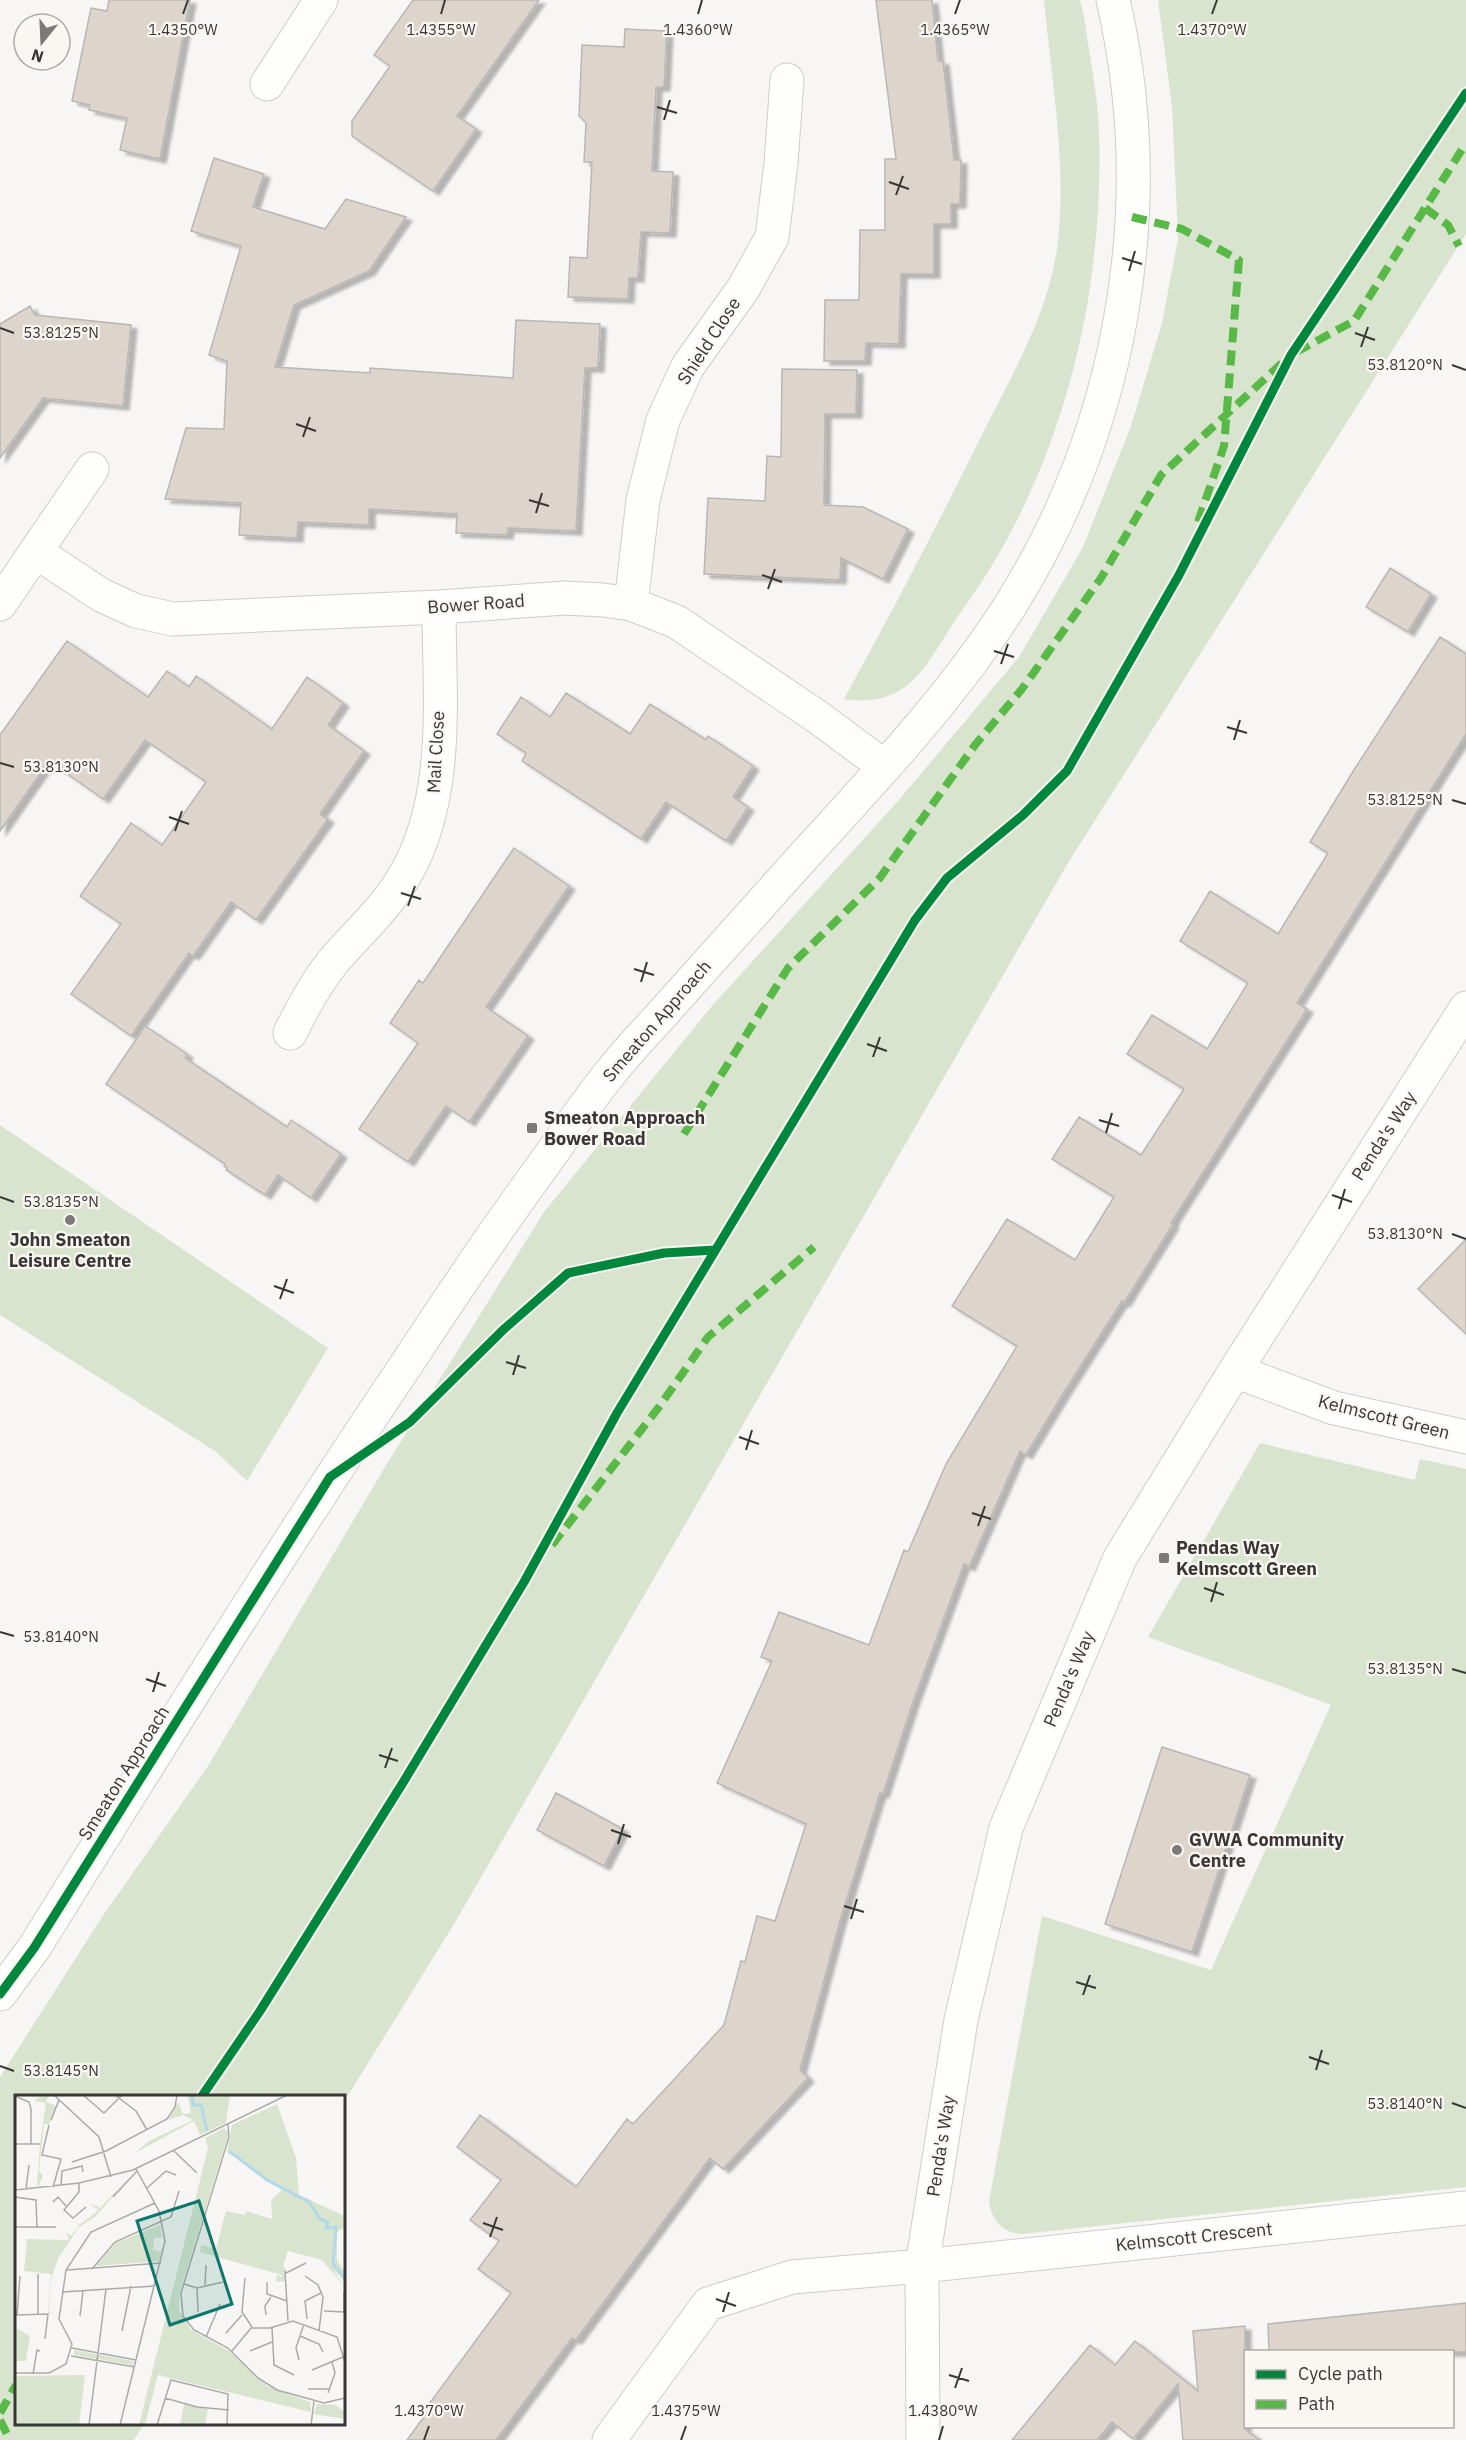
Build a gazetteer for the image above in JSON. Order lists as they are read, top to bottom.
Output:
{
  "streets": {
    "street": [
      "Shield Close",
      "Bower Road",
      "Mail Close",
      "Smeaton Approach",
      "Penda's Way",
      "Kelmscott Green",
      "Kelmscott Crescent"
    ]
  },
  "crossings": [
    ["Shield Close", "Bower Road"],
    ["Bower Road", "Mail Close"],
    ["Bower Road", "Smeaton Approach"],
    ["Penda's Way", "Kelmscott Green"],
    ["Penda's Way", "Kelmscott Crescent"]
  ],
  "places": {
    "transit": ["Smeaton Approach Bower Road", "Pendas Way Kelmscott Green"],
    "other": ["John Smeaton Leisure Centre", "GVWA Community Centre"]
  },
  "legend": ["Cycle path", "Path"],
  "north": "bottom",
  "coordinates": [
    "1.4350°W",
    "1.4355°W",
    "1.4360°W",
    "1.4365°W",
    "1.4370°W",
    "53.8125°N",
    "53.8120°N",
    "53.8130°N",
    "53.8135°N",
    "53.8140°N",
    "53.8145°N",
    "1.4375°W",
    "1.4380°W"
  ]
}
